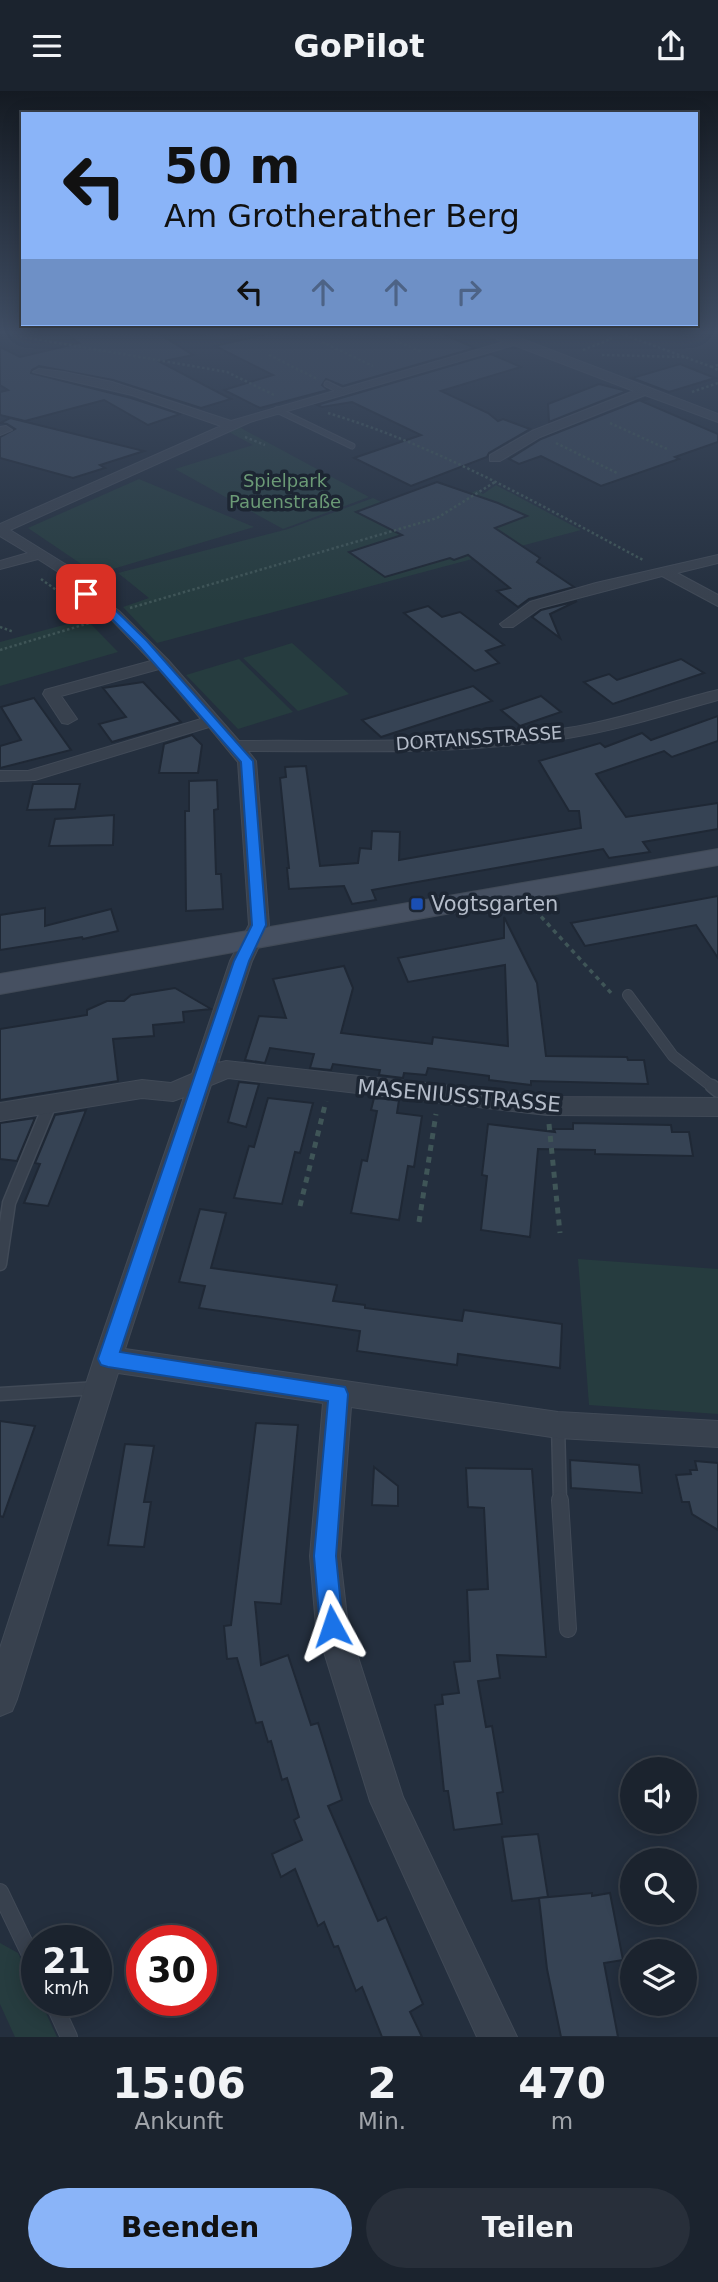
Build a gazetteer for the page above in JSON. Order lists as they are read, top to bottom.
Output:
{
  "streets": {
    "street": ["DORTANSSTRASSE", "MASENIUSSTRASSE"]
  },
  "parks": ["Spielpark Pauenstraße"],
  "places": {
    "transit": ["Vogtsgarten"]
  },
  "page": {
    "header": "GoPilot",
    "turn": ["50 m", "Am Grotherather Berg"],
    "speed": "21 km/h",
    "limit": "30",
    "eta": [
      "15:06",
      "Ankunft",
      "2",
      "Min.",
      "470",
      "m"
    ],
    "buttons": ["Beenden", "Teilen"]
  }
}
